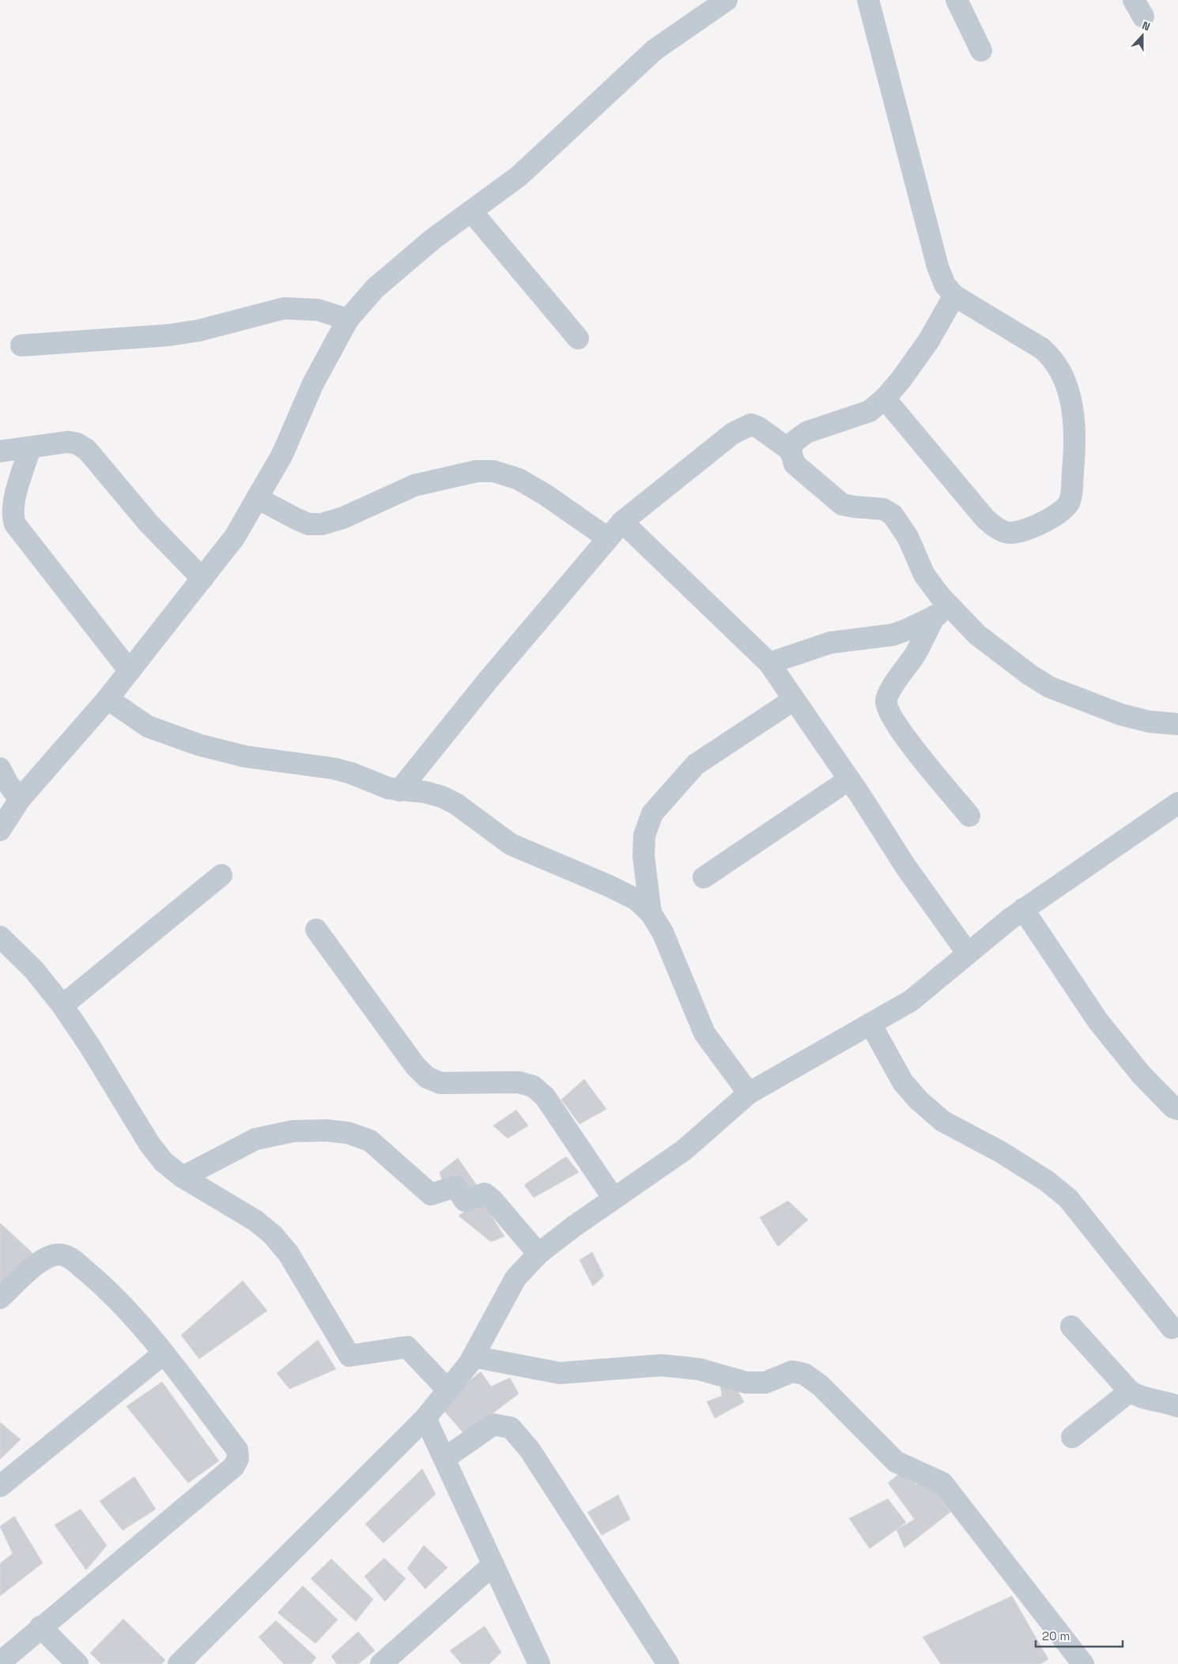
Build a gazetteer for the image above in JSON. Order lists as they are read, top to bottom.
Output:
{
  "scale_bar": "20 m",
  "north": "top"
}
